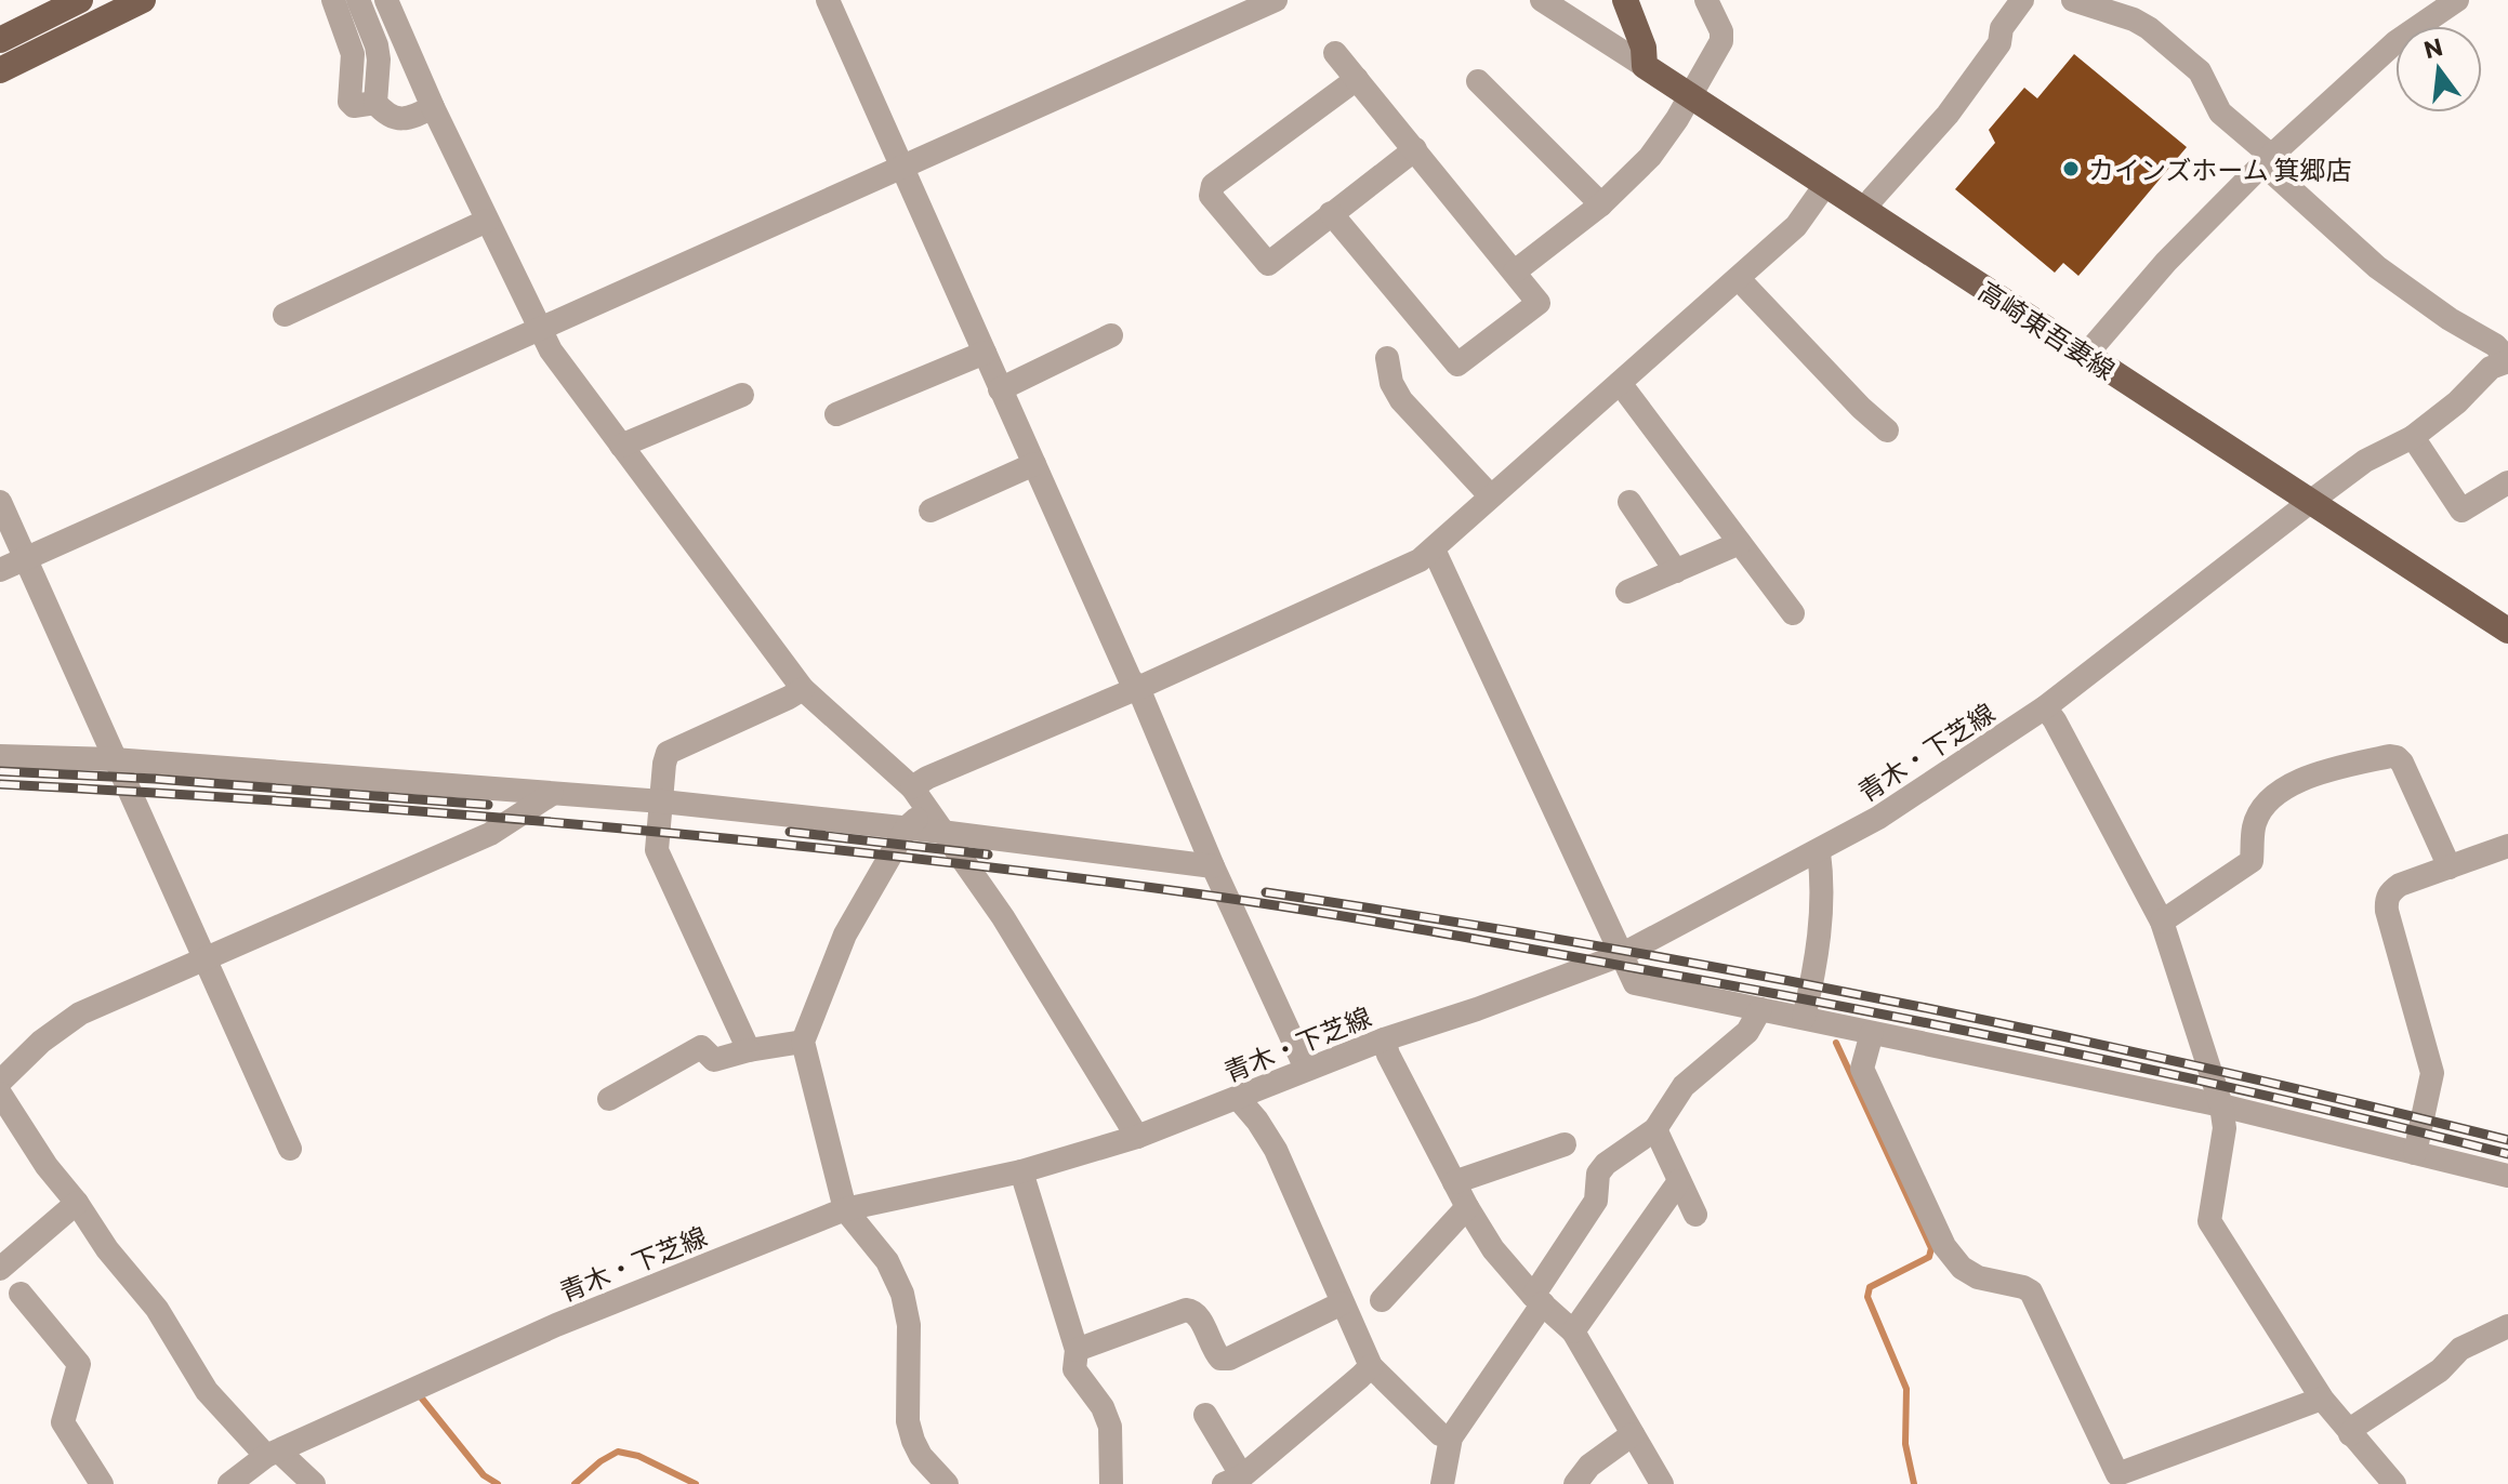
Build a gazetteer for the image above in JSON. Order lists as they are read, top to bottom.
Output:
{
  "streets": {
    "main road": ["高崎東吾妻線"],
    "street": ["青木・下芝線"]
  },
  "crossings": [
    ["高崎東吾妻線", "青木・下芝線"]
  ],
  "places": ["カインズホーム 箕郷店"],
  "north": "top"
}
